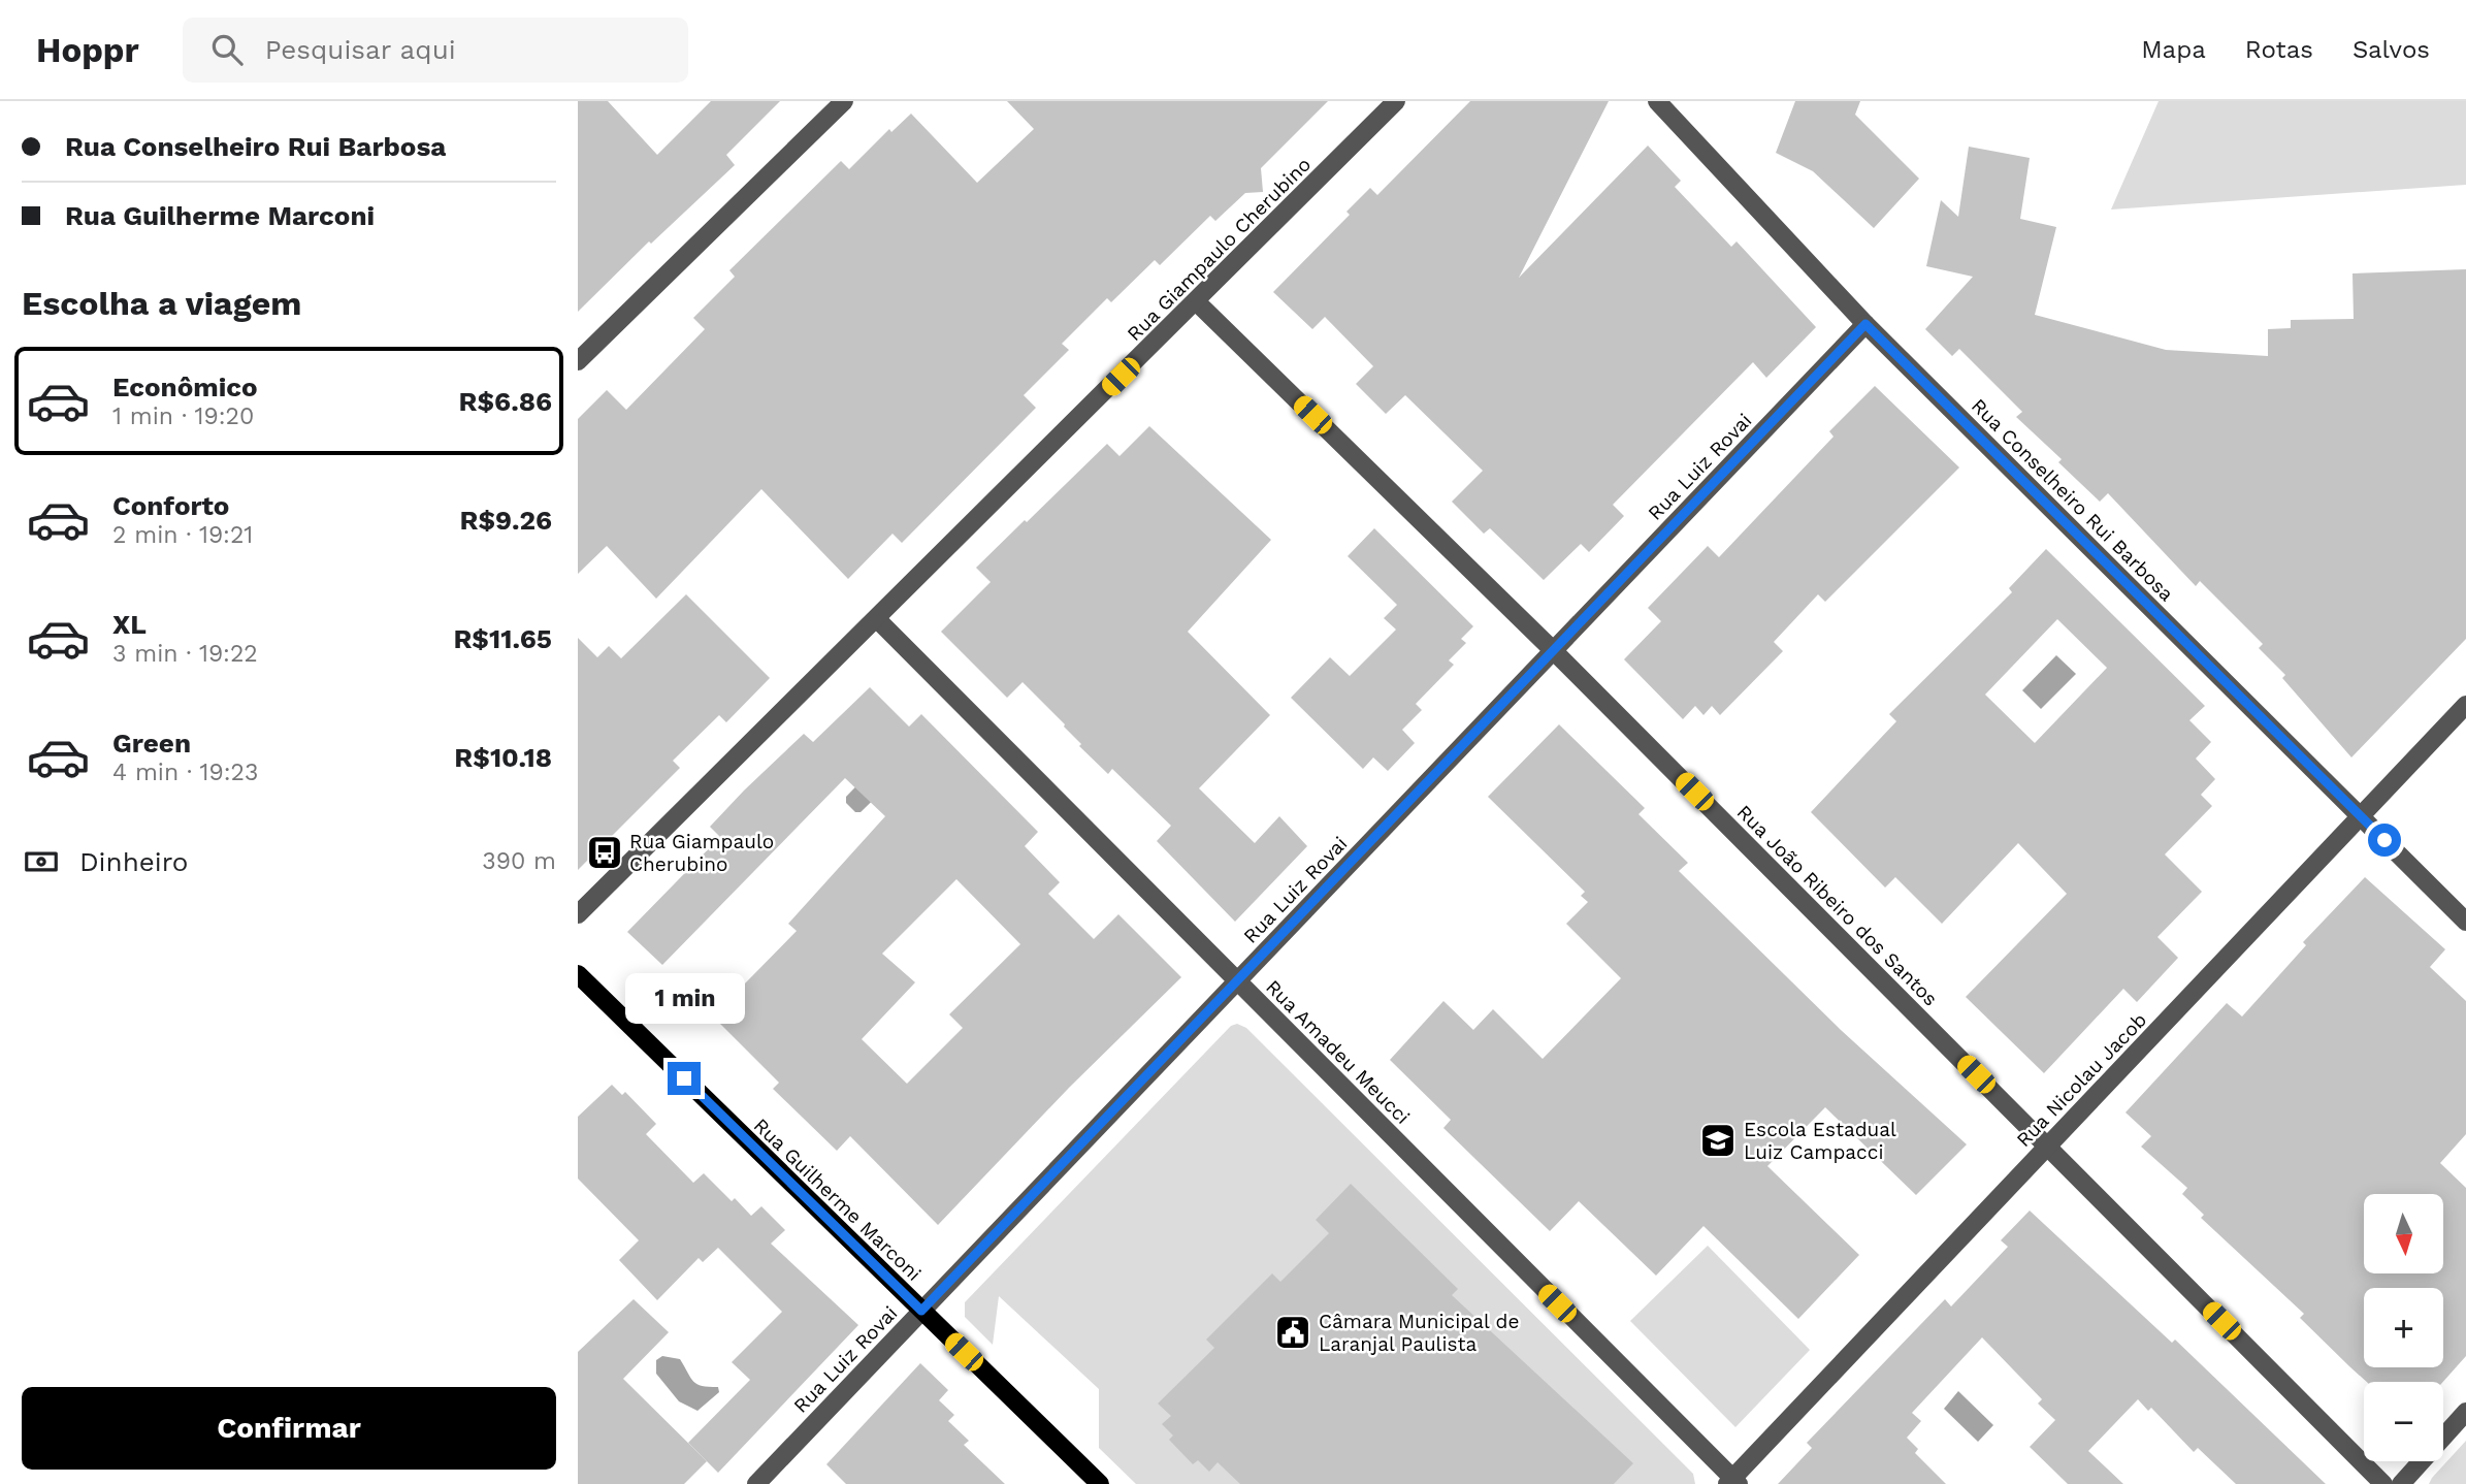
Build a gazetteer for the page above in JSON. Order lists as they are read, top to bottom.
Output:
{
  "streets": {
    "main road": ["Rua Guilherme Marconi"],
    "street": [
      "Rua Giampaulo Cherubino",
      "Rua Luiz Rovai",
      "Rua Conselheiro Rui Barbosa",
      "Rua João Ribeiro dos Santos",
      "Rua Amadeu Meucci",
      "Rua Nicolau Jacob"
    ]
  },
  "crossings": [
    ["Rua Giampaulo Cherubino", "Rua João Ribeiro dos Santos"],
    ["Rua Giampaulo Cherubino", "Rua Amadeu Meucci"],
    ["Rua Luiz Rovai", "Rua Conselheiro Rui Barbosa"],
    ["Rua Luiz Rovai", "Rua João Ribeiro dos Santos"],
    ["Rua Luiz Rovai", "Rua Amadeu Meucci"],
    ["Rua Luiz Rovai", "Rua Guilherme Marconi"],
    ["Rua Conselheiro Rui Barbosa", "Rua Nicolau Jacob"],
    ["Rua João Ribeiro dos Santos", "Rua Nicolau Jacob"],
    ["Rua Amadeu Meucci", "Rua Nicolau Jacob"]
  ],
  "places": {
    "bus stop": ["Rua Giampaulo Cherubino"],
    "school or university": ["Escola Estadual Luiz Campacci"],
    "public building": ["Câmara Municipal de Laranjal Paulista"]
  },
  "north": "bottom",
  "page": {
    "header": "Hoppr",
    "search": "Pesquisar aqui",
    "nav": ["Mapa", "Rotas", "Salvos"],
    "banner": ["Rua Conselheiro Rui Barbosa", "Rua Guilherme Marconi"],
    "heading": "Escolha a viagem",
    "list": [
      {
        "name": "Econômico",
        "note": "1 min · 19:20",
        "value": "R$6.86"
      },
      {
        "name": "Conforto",
        "note": "2 min · 19:21",
        "value": "R$9.26"
      },
      {
        "name": "XL",
        "note": "3 min · 19:22",
        "value": "R$11.65"
      },
      {
        "name": "Green",
        "note": "4 min · 19:23",
        "value": "R$10.18"
      }
    ],
    "pay": ["Dinheiro", "390 m"],
    "bubble": "1 min",
    "map_buttons": ["+", "−"],
    "buttons": "Confirmar"
  }
}
